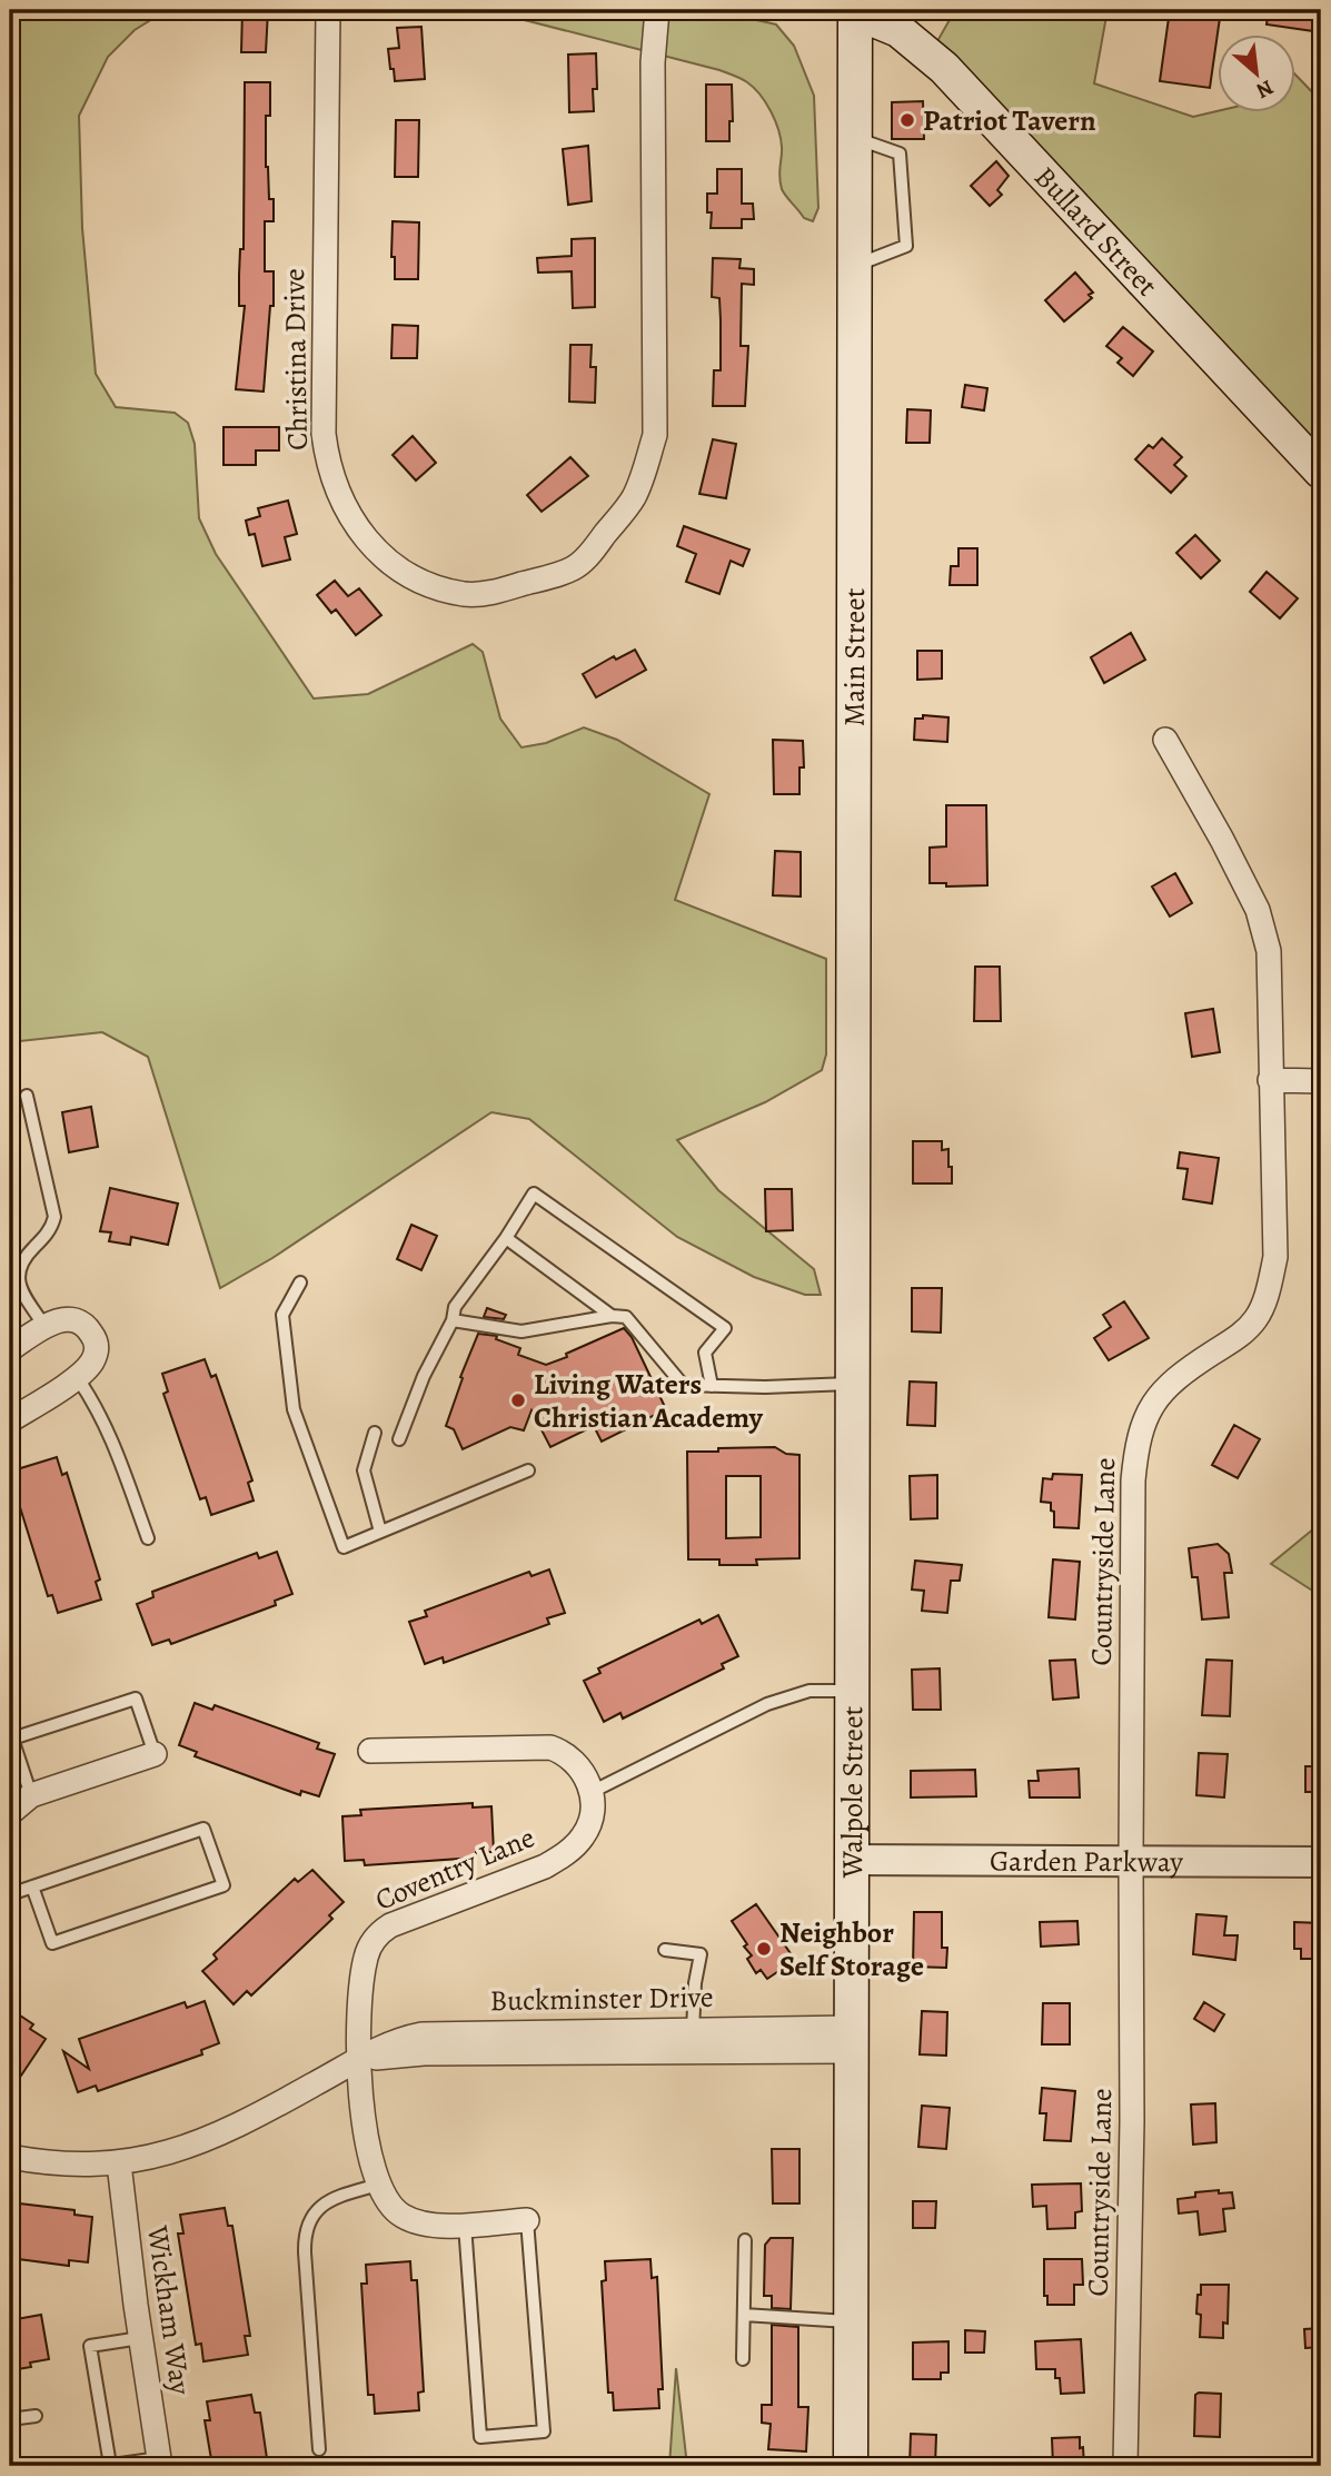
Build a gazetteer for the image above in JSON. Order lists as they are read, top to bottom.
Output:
{
  "streets": {
    "main road": ["Bullard Street", "Main Street", "Walpole Street"],
    "street": [
      "Christina Drive",
      "Countryside Lane",
      "Garden Parkway",
      "Coventry Lane",
      "Buckminster Drive",
      "Wickham Way"
    ]
  },
  "crossings": [
    ["Bullard Street", "Main Street"],
    ["Main Street", "Walpole Street"],
    ["Countryside Lane", "Garden Parkway"],
    ["Walpole Street", "Garden Parkway"],
    ["Walpole Street", "Buckminster Drive"],
    ["Coventry Lane", "Buckminster Drive"],
    ["Buckminster Drive", "Wickham Way"]
  ],
  "places": ["Patriot Tavern", "Living Waters Christian Academy", "Neighbor Self Storage"],
  "north": "bottom right"
}
